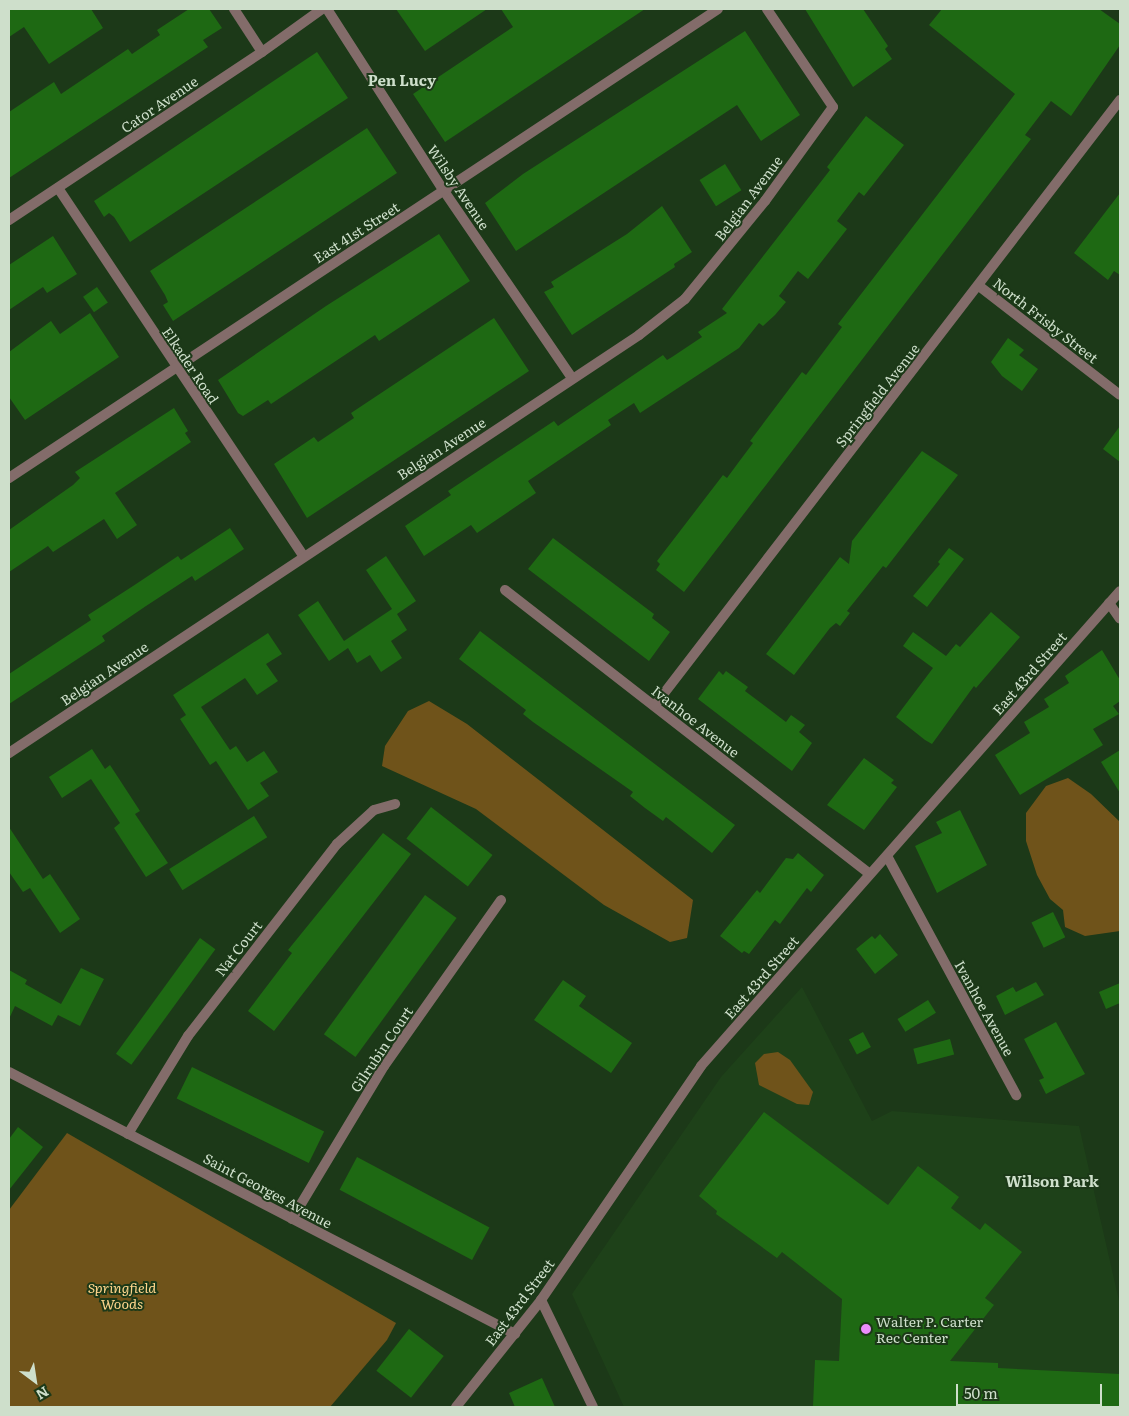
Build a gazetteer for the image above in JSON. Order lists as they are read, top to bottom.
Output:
{
  "streets": {
    "street": [
      "Cator Avenue",
      "Wilsby Avenue",
      "Belgian Avenue",
      "East 41st Street",
      "North Frisby Street",
      "Elkader Road",
      "Springfield Avenue",
      "East 43rd Street",
      "Ivanhoe Avenue",
      "Nat Court",
      "Gilrubin Court",
      "Saint Georges Avenue"
    ]
  },
  "crossings": [
    ["Cator Avenue", "Elkader Road"],
    ["Wilsby Avenue", "Belgian Avenue"],
    ["Wilsby Avenue", "East 41st Street"],
    ["Belgian Avenue", "Elkader Road"],
    ["East 41st Street", "Elkader Road"],
    ["North Frisby Street", "Springfield Avenue"],
    ["Springfield Avenue", "Ivanhoe Avenue"],
    ["East 43rd Street", "Ivanhoe Avenue"],
    ["East 43rd Street", "Saint Georges Avenue"],
    ["Nat Court", "Saint Georges Avenue"],
    ["Gilrubin Court", "Saint Georges Avenue"]
  ],
  "districts": ["Pen Lucy", "Wilson Park"],
  "parks": ["Springfield Woods"],
  "places": ["Walter P. Carter Rec Center"],
  "scale_bar": "50 m",
  "north": "bottom right"
}
